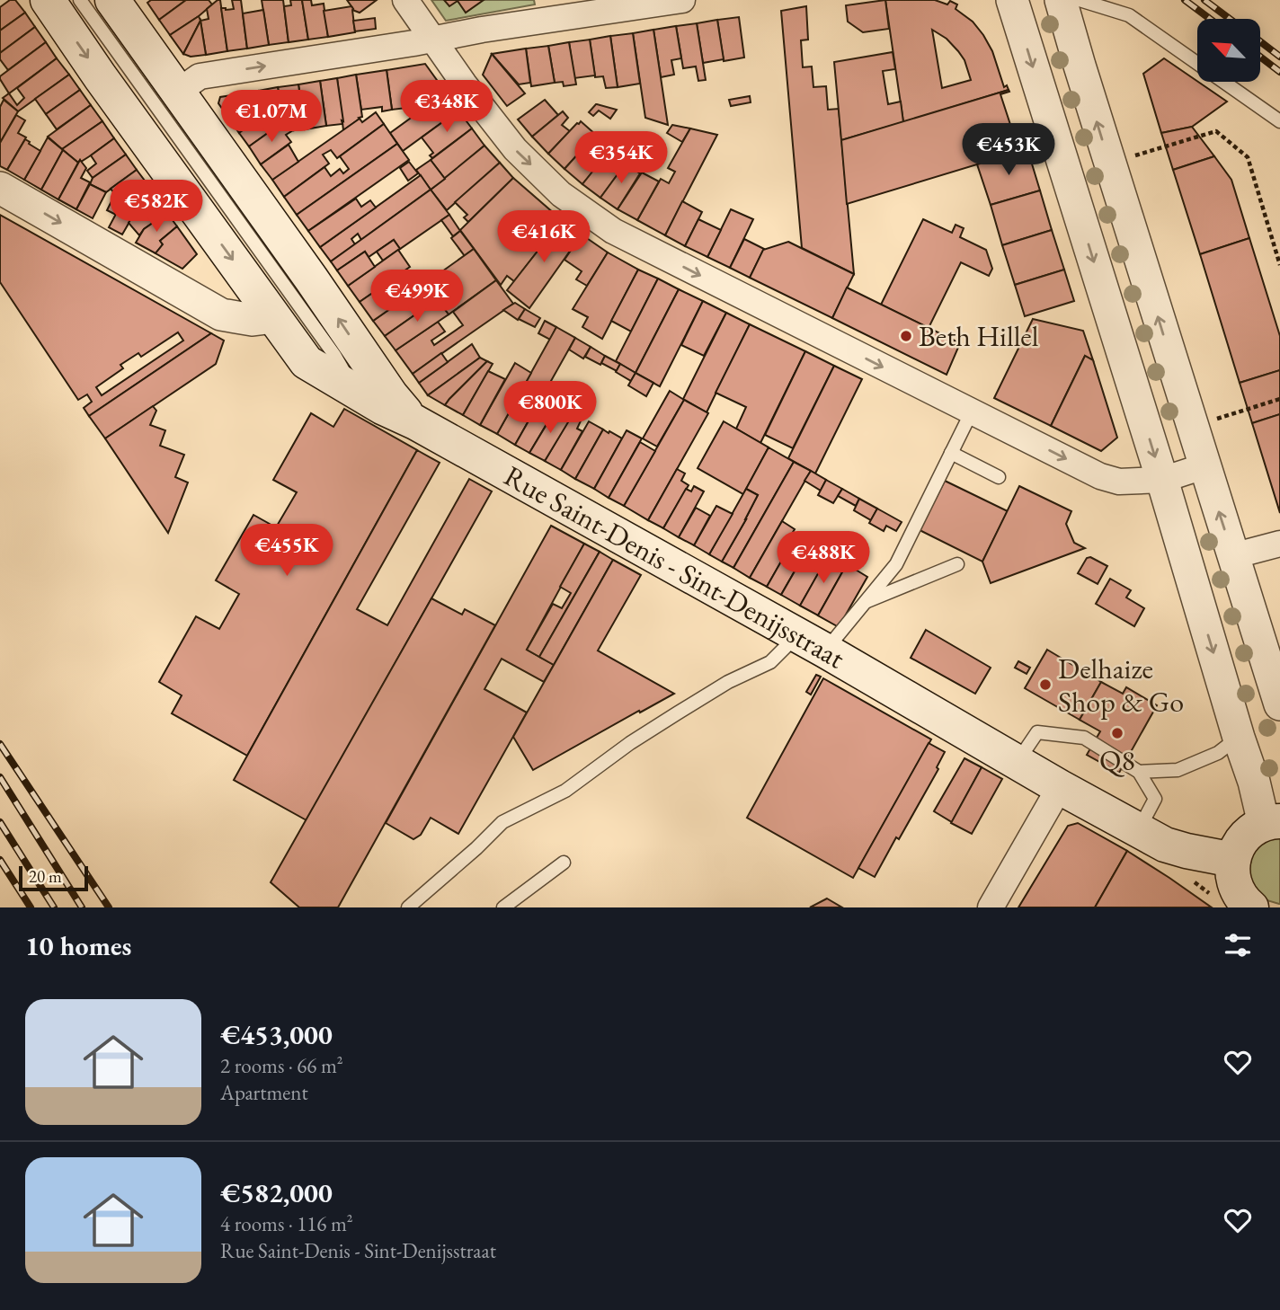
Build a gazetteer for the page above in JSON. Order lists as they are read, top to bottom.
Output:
{
  "streets": {
    "main road": ["Rue Saint-Denis - Sint-Denijsstraat"]
  },
  "places": ["Beth Hillel", "Delhaize Shop & Go", "Q8"],
  "scale_bar": "20 m",
  "north": "top left",
  "page": {
    "price": [
      "€348K",
      "€1.07M",
      "€453K",
      "€354K",
      "€582K",
      "€416K",
      "€499K",
      "€800K",
      "€455K",
      "€488K"
    ],
    "scale": "20 m",
    "heading": "10 homes",
    "list": [
      {
        "name": "€453,000",
        "note": "2 rooms · 66 m² · Apartment"
      },
      {
        "name": "€582,000",
        "note": "4 rooms · 116 m² · Rue Saint-Denis - Sint-Denijsstraat"
      }
    ]
  }
}
